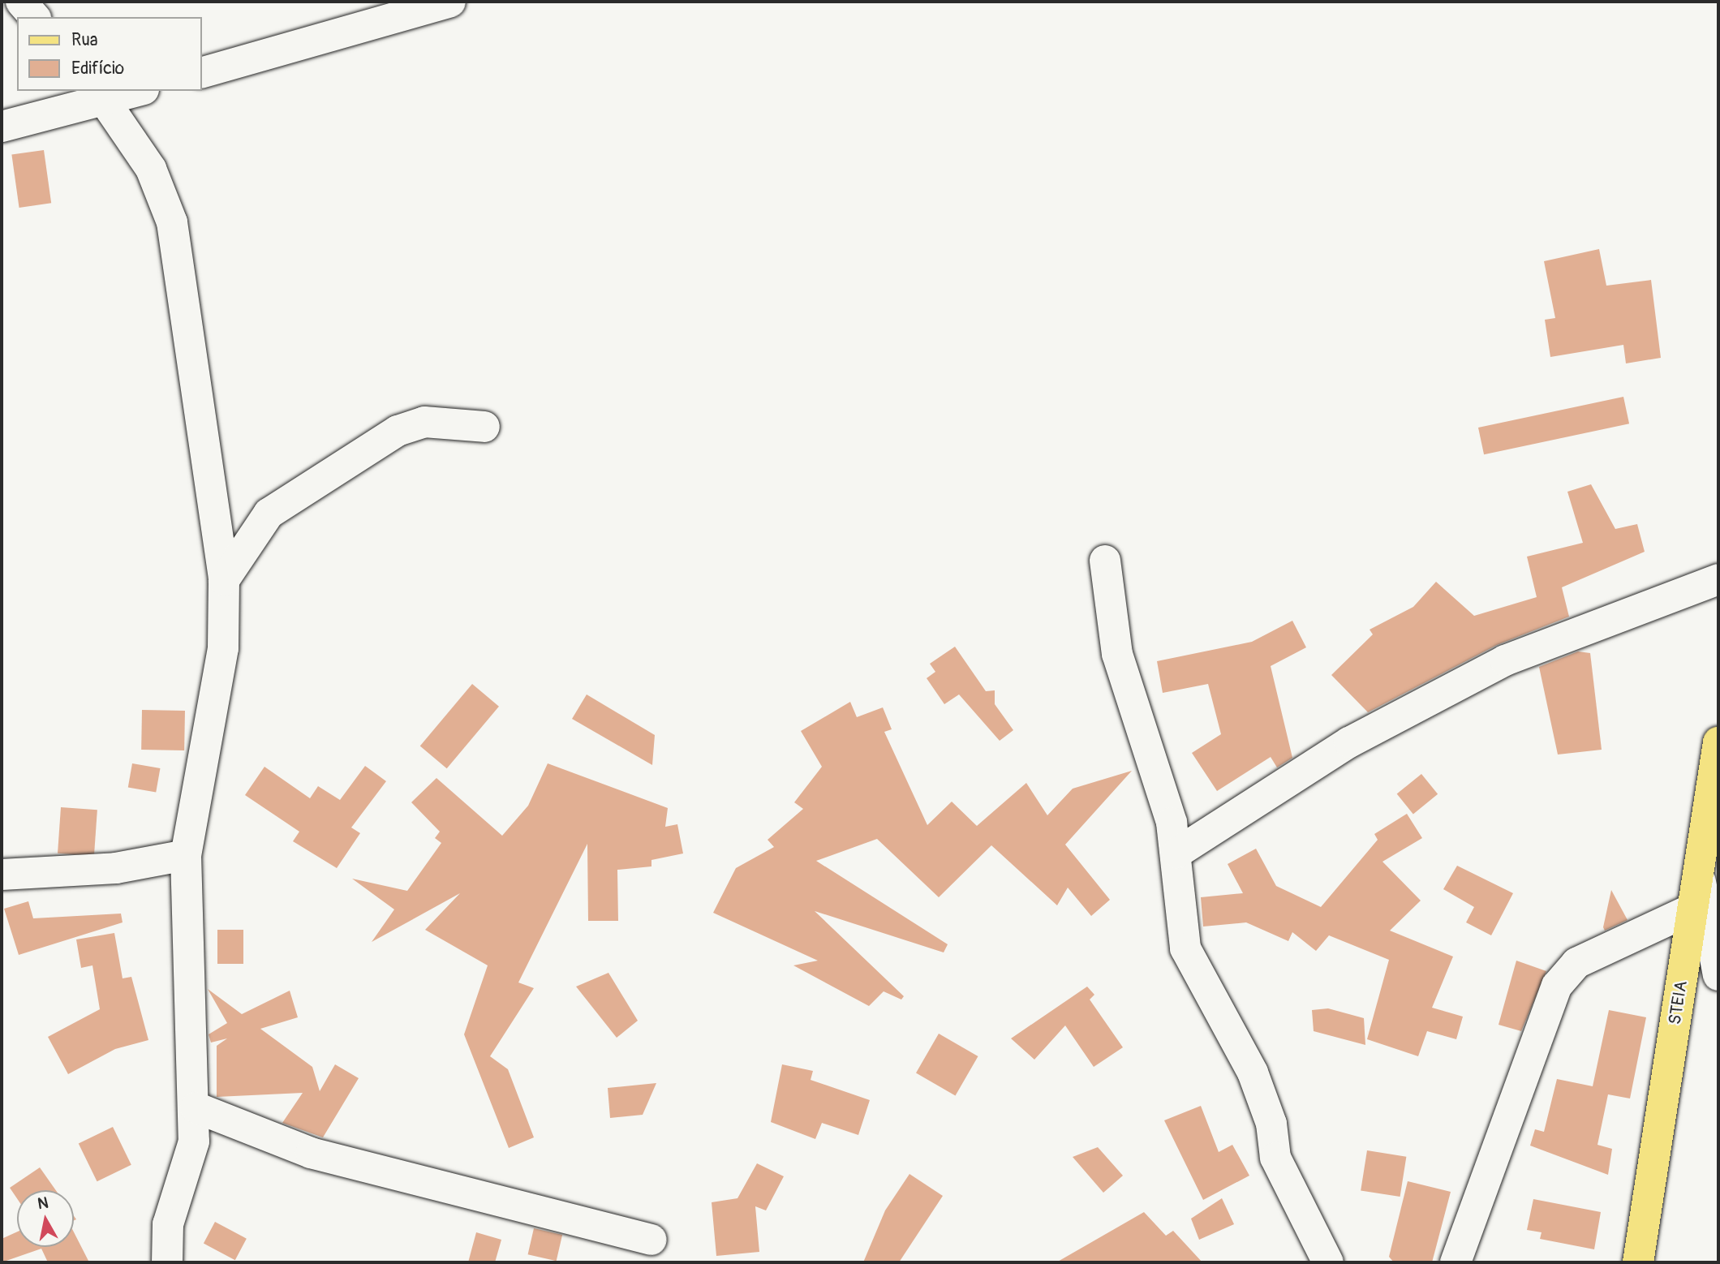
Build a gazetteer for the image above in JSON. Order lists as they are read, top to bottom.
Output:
{
  "streets": {
    "main road": ["STEIA"]
  },
  "legend": ["Rua", "Edifício"],
  "north": "top"
}
